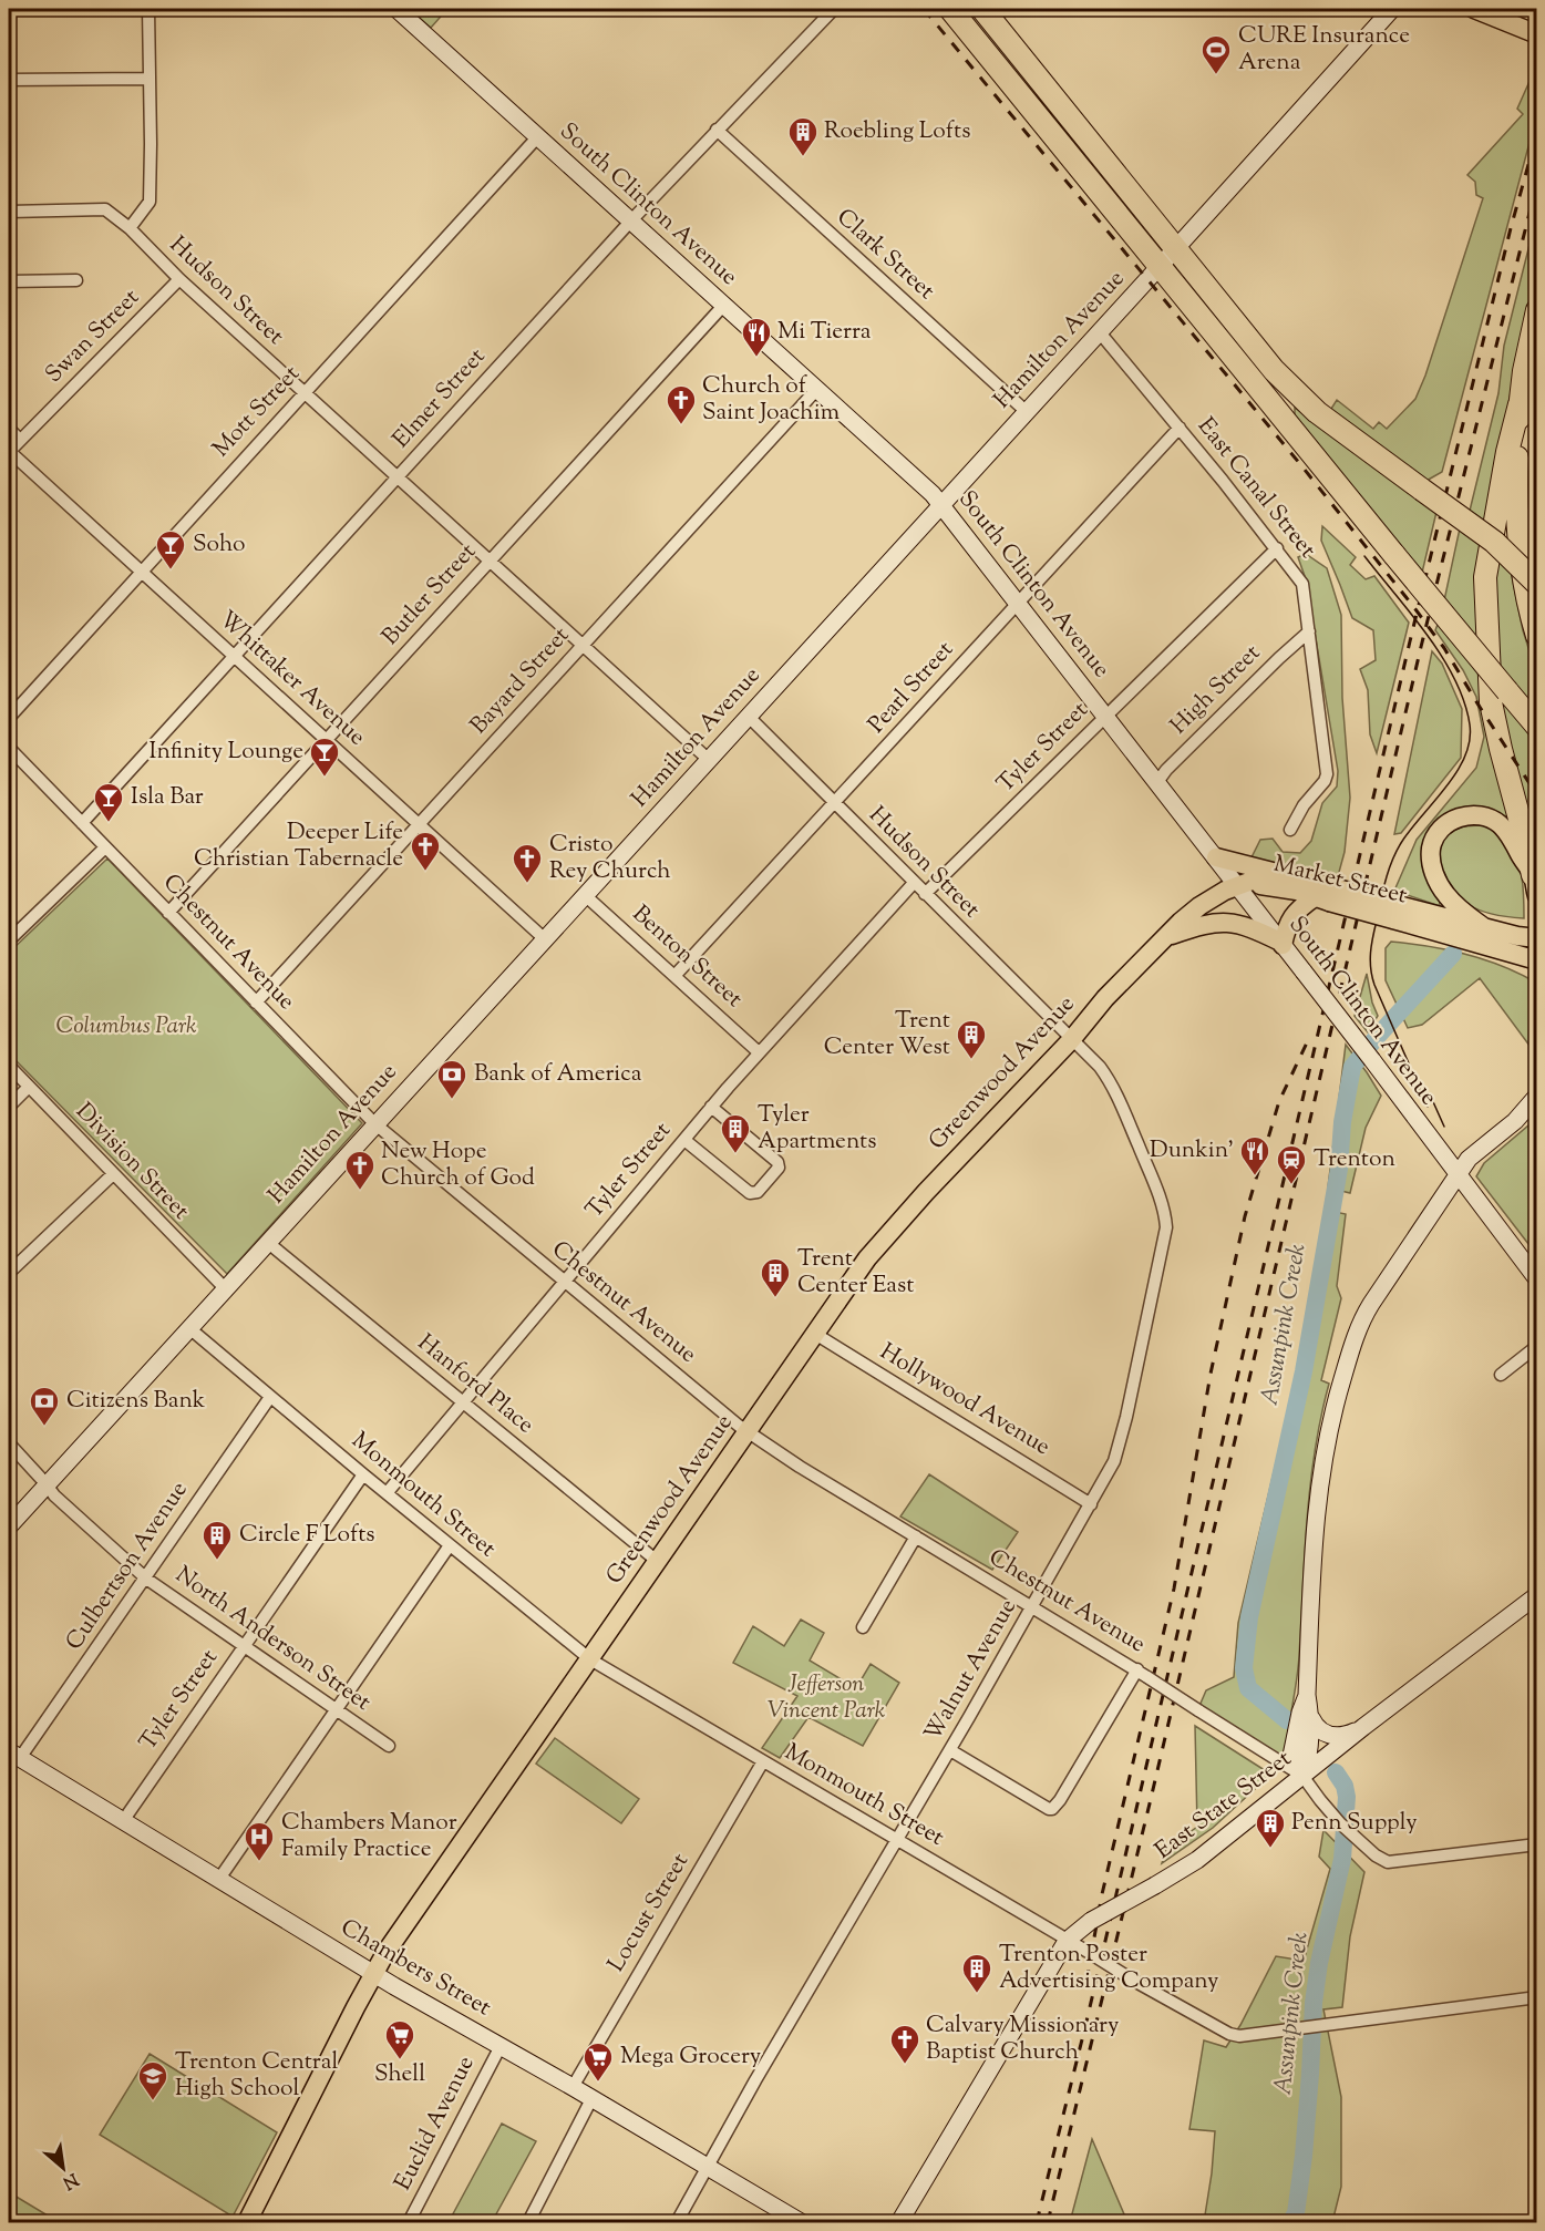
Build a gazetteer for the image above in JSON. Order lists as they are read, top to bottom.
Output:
{
  "streets": {
    "main road": ["Market Street", "Greenwood Avenue"],
    "street": [
      "South Clinton Avenue",
      "Clark Street",
      "Hudson Street",
      "Swan Street",
      "Hamilton Avenue",
      "Elmer Street",
      "Mott Street",
      "East Canal Street",
      "Butler Street",
      "Whittaker Avenue",
      "Bayard Street",
      "Pearl Street",
      "High Street",
      "Tyler Street",
      "Chestnut Avenue",
      "Benton Street",
      "Division Street",
      "Hanford Place",
      "Hollywood Avenue",
      "Monmouth Street",
      "Culbertson Avenue",
      "North Anderson Street",
      "Walnut Avenue",
      "East State Street",
      "Locust Street",
      "Chambers Street",
      "Euclid Avenue"
    ]
  },
  "crossings": [
    ["South Clinton Avenue", "Hamilton Avenue"],
    ["South Clinton Avenue", "Elmer Street"],
    ["South Clinton Avenue", "Mott Street"],
    ["South Clinton Avenue", "Butler Street"],
    ["South Clinton Avenue", "Bayard Street"],
    ["South Clinton Avenue", "Pearl Street"],
    ["South Clinton Avenue", "High Street"],
    ["South Clinton Avenue", "Tyler Street"],
    ["South Clinton Avenue", "Market Street"],
    ["South Clinton Avenue", "Greenwood Avenue"],
    ["Clark Street", "Hamilton Avenue"],
    ["Clark Street", "Elmer Street"],
    ["Hudson Street", "Swan Street"],
    ["Hudson Street", "Hamilton Avenue"],
    ["Hudson Street", "Elmer Street"],
    ["Hudson Street", "Mott Street"],
    ["Hudson Street", "Butler Street"],
    ["Hudson Street", "Bayard Street"],
    ["Hudson Street", "Pearl Street"],
    ["Hudson Street", "Tyler Street"],
    ["Hudson Street", "Greenwood Avenue"],
    ["Hudson Street", "Walnut Avenue"],
    ["Swan Street", "Whittaker Avenue"],
    ["Hamilton Avenue", "East Canal Street"],
    ["Hamilton Avenue", "Whittaker Avenue"],
    ["Hamilton Avenue", "Chestnut Avenue"],
    ["Hamilton Avenue", "Benton Street"],
    ["Hamilton Avenue", "Division Street"],
    ["Hamilton Avenue", "Hanford Place"],
    ["Hamilton Avenue", "Monmouth Street"],
    ["Hamilton Avenue", "North Anderson Street"],
    ["Elmer Street", "Whittaker Avenue"],
    ["Elmer Street", "Chestnut Avenue"],
    ["Mott Street", "Whittaker Avenue"],
    ["East Canal Street", "Pearl Street"],
    ["East Canal Street", "High Street"],
    ["East Canal Street", "Tyler Street"],
    ["Butler Street", "Whittaker Avenue"],
    ["Butler Street", "Chestnut Avenue"],
    ["Whittaker Avenue", "Bayard Street"],
    ["Bayard Street", "Chestnut Avenue"],
    ["Pearl Street", "Benton Street"],
    ["Tyler Street", "Chestnut Avenue"],
    ["Tyler Street", "Benton Street"],
    ["Tyler Street", "Hanford Place"],
    ["Tyler Street", "Monmouth Street"],
    ["Tyler Street", "North Anderson Street"],
    ["Tyler Street", "Chambers Street"],
    ["Market Street", "Greenwood Avenue"],
    ["Chestnut Avenue", "Greenwood Avenue"],
    ["Chestnut Avenue", "Walnut Avenue"],
    ["Chestnut Avenue", "East State Street"],
    ["Greenwood Avenue", "Hanford Place"],
    ["Greenwood Avenue", "Hollywood Avenue"],
    ["Greenwood Avenue", "Monmouth Street"],
    ["Greenwood Avenue", "Walnut Avenue"],
    ["Greenwood Avenue", "Chambers Street"],
    ["Hollywood Avenue", "Walnut Avenue"],
    ["Monmouth Street", "Culbertson Avenue"],
    ["Monmouth Street", "Walnut Avenue"],
    ["Monmouth Street", "East State Street"],
    ["Monmouth Street", "Locust Street"],
    ["Culbertson Avenue", "North Anderson Street"],
    ["Culbertson Avenue", "Chambers Street"],
    ["Walnut Avenue", "Chambers Street"],
    ["Locust Street", "Chambers Street"],
    ["Chambers Street", "Euclid Avenue"]
  ],
  "water": ["Assunpink Creek"],
  "parks": ["Columbus Park", "Jefferson Vincent Park"],
  "places": {
    "sports": ["CURE Insurance Arena"],
    "building": [
      "Roebling Lofts",
      "Trent Center West",
      "Tyler Apartments",
      "Trent Center East",
      "Circle F Lofts",
      "Penn Supply",
      "Trenton Poster Advertising Company"
    ],
    "restaurant": ["Mi Tierra", "Dunkin'"],
    "church": [
      "Church of Saint Joachim",
      "Deeper Life Christian Tabernacle",
      "Cristo Rey Church",
      "New Hope Church of God",
      "Calvary Missionary Baptist Church"
    ],
    "bar": ["Soho", "Infinity Lounge", "Isla Bar"],
    "bank": ["Bank of America", "Citizens Bank"],
    "station": ["Trenton"],
    "hospital": ["Chambers Manor Family Practice"],
    "supermarket": ["Shell", "Mega Grocery"],
    "school or university": ["Trenton Central High School"]
  },
  "north": "bottom right"
}
